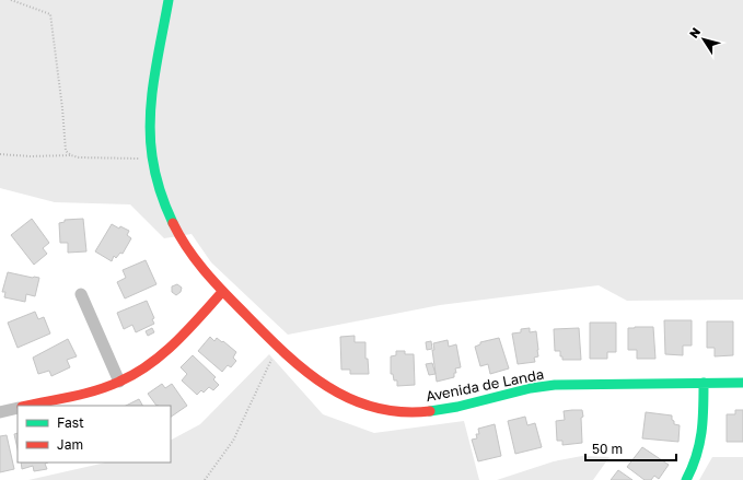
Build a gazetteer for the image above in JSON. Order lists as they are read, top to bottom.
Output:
{
  "streets": {
    "street": ["Avenida de Landa"]
  },
  "legend": ["Fast", "Jam"],
  "scale_bar": "50 m",
  "north": "top left"
}
